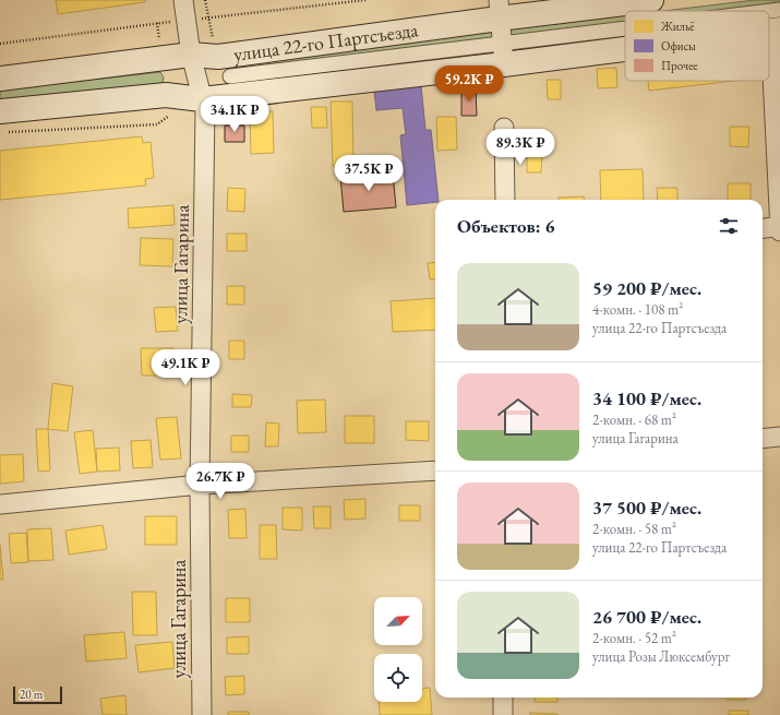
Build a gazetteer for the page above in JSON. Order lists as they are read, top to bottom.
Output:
{
  "streets": {
    "main road": ["улица 22-го Партсъезда"],
    "street": ["улица Гагарина"]
  },
  "crossings": [
    ["улица 22-го Партсъезда", "улица Гагарина"]
  ],
  "legend": ["Жильё", "Офисы", "Прочее"],
  "scale_bar": "20 m",
  "north": "top right",
  "page": {
    "price": [
      "59.2K ₽",
      "34.1K ₽",
      "89.3K ₽",
      "37.5K ₽",
      "49.1K ₽",
      "26.7K ₽"
    ],
    "heading": "Объектов: 6",
    "list": [
      {
        "name": "59 200 ₽/мес.",
        "note": "4-комн. · 108 m² · улица 22-го Партсъезда"
      },
      {
        "name": "34 100 ₽/мес.",
        "note": "2-комн. · 68 m² · улица Гагарина"
      },
      {
        "name": "37 500 ₽/мес.",
        "note": "2-комн. · 58 m² · улица 22-го Партсъезда"
      },
      {
        "name": "26 700 ₽/мес.",
        "note": "2-комн. · 52 m² · улица Розы Люксембург"
      }
    ],
    "scale": "20 m"
  }
}
